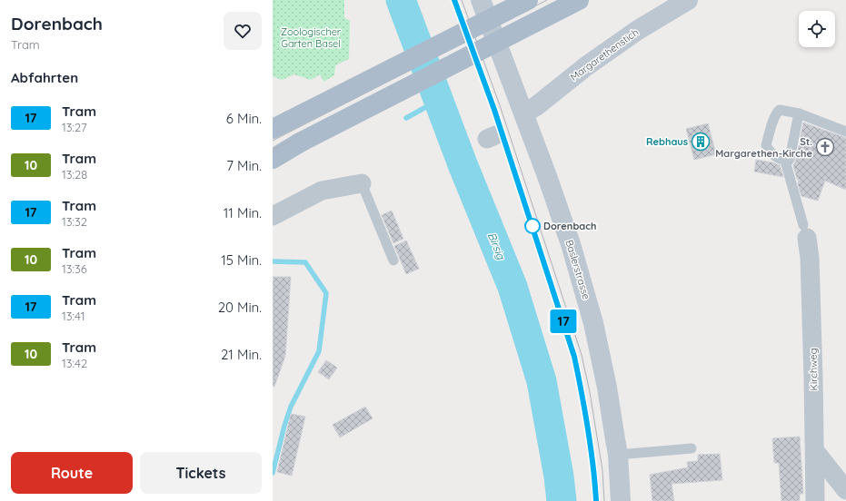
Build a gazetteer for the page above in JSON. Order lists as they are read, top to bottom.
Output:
{
  "streets": {
    "main road": ["Margarethenstich", "Baslerstrasse"],
    "street": ["Kirchweg"]
  },
  "crossings": [
    ["Margarethenstich", "Baslerstrasse"]
  ],
  "water": ["Birsig"],
  "parks": ["Zoologischer Garten Basel"],
  "places": {
    "building": ["Rebhaus"],
    "church": ["St. Margarethen-Kirche"],
    "other": ["Dorenbach"]
  },
  "lines": ["tram line 17"],
  "page": {
    "heading": [
      ["Dorenbach", "Tram"],
      "Abfahrten"
    ],
    "on_map": "17",
    "list": [
      {
        "mark": "17",
        "name": "Tram",
        "note": "13:27",
        "value": "6 Min."
      },
      {
        "mark": "10",
        "name": "Tram",
        "note": "13:28",
        "value": "7 Min."
      },
      {
        "mark": "17",
        "name": "Tram",
        "note": "13:32",
        "value": "11 Min."
      },
      {
        "mark": "10",
        "name": "Tram",
        "note": "13:36",
        "value": "15 Min."
      },
      {
        "mark": "17",
        "name": "Tram",
        "note": "13:41",
        "value": "20 Min."
      },
      {
        "mark": "10",
        "name": "Tram",
        "note": "13:42",
        "value": "21 Min."
      }
    ],
    "buttons": ["Route", "Tickets"]
  }
}
